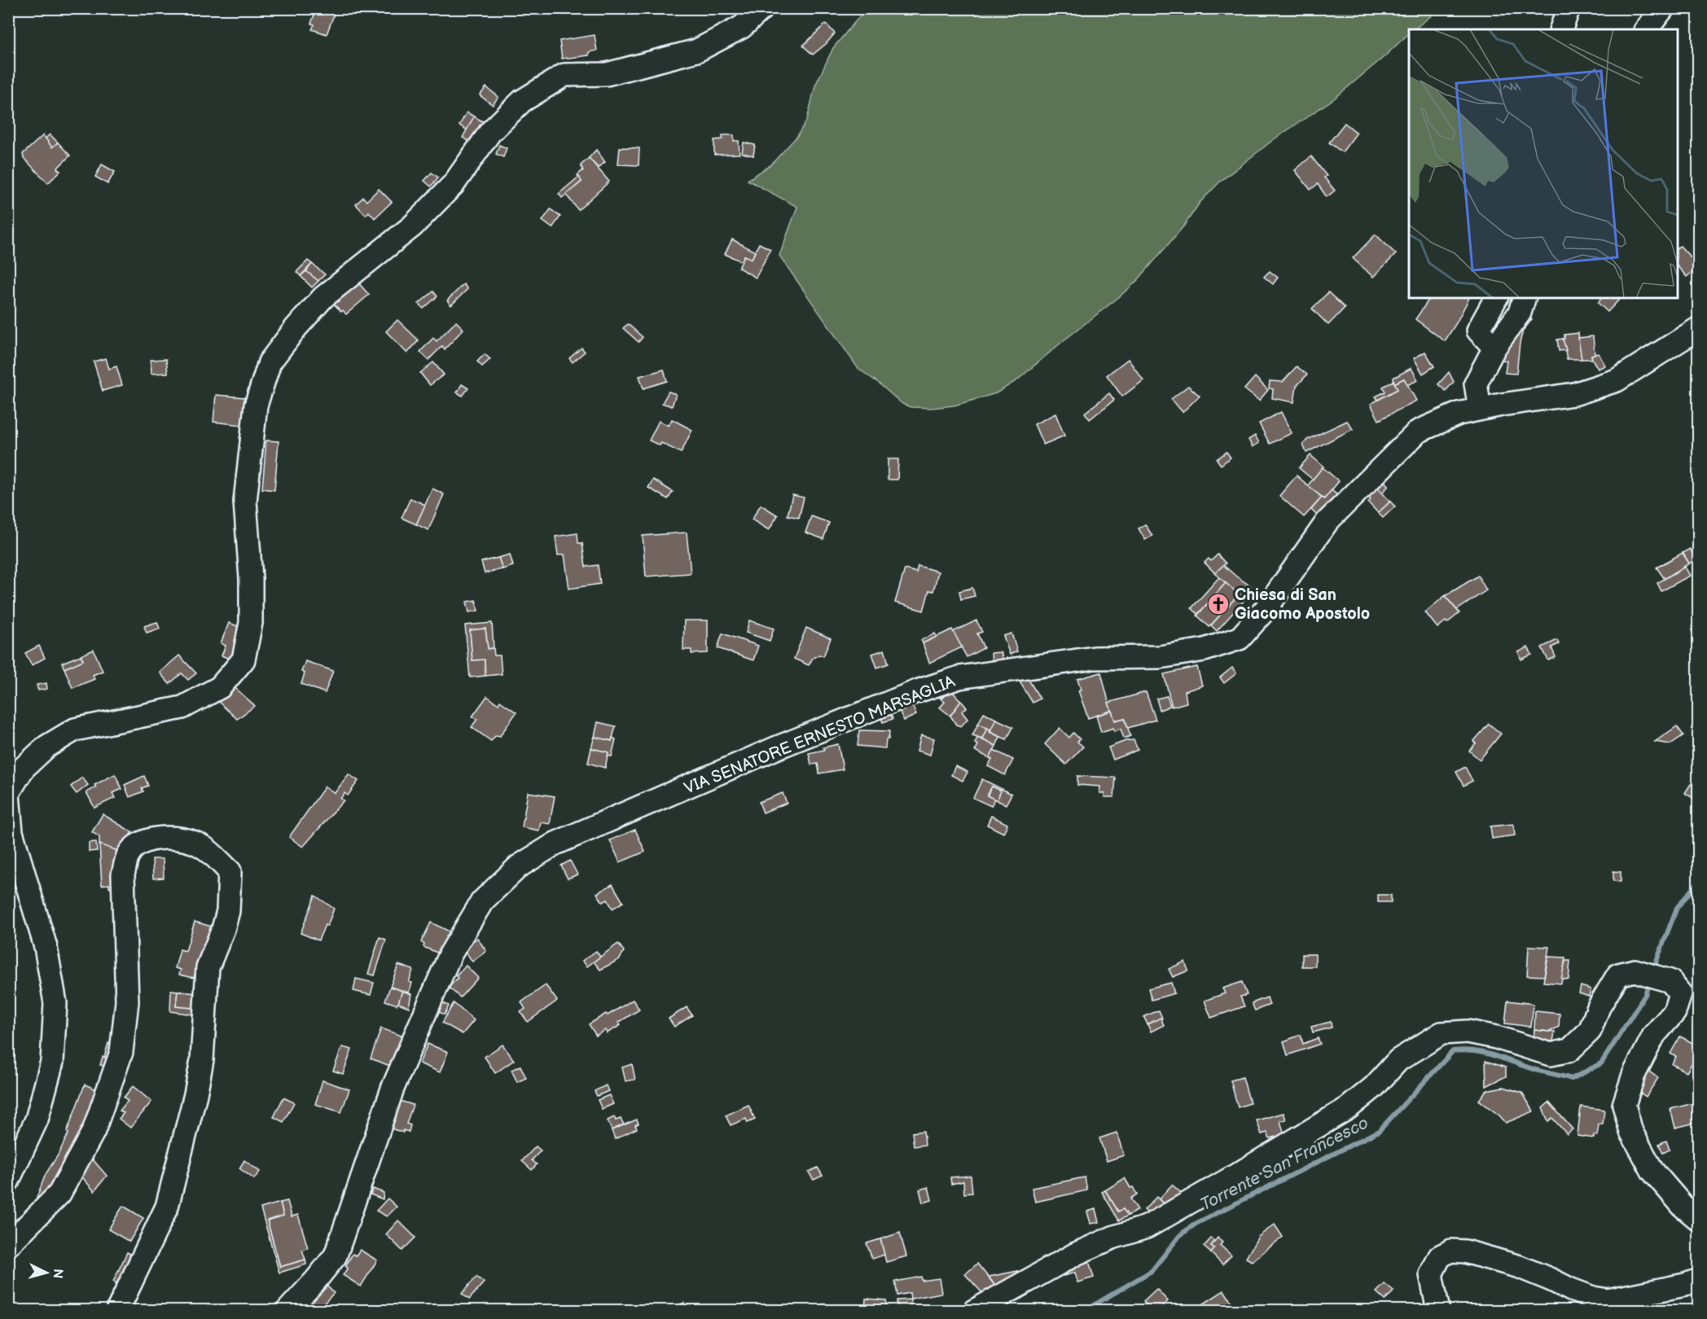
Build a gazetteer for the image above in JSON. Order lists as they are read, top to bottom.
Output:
{
  "streets": {
    "street": ["VIA SENATORE ERNESTO MARSAGLIA"]
  },
  "water": ["Torrente San Francesco"],
  "places": {
    "church": ["Chiesa di San Giacomo Apostolo"]
  },
  "north": "right"
}
